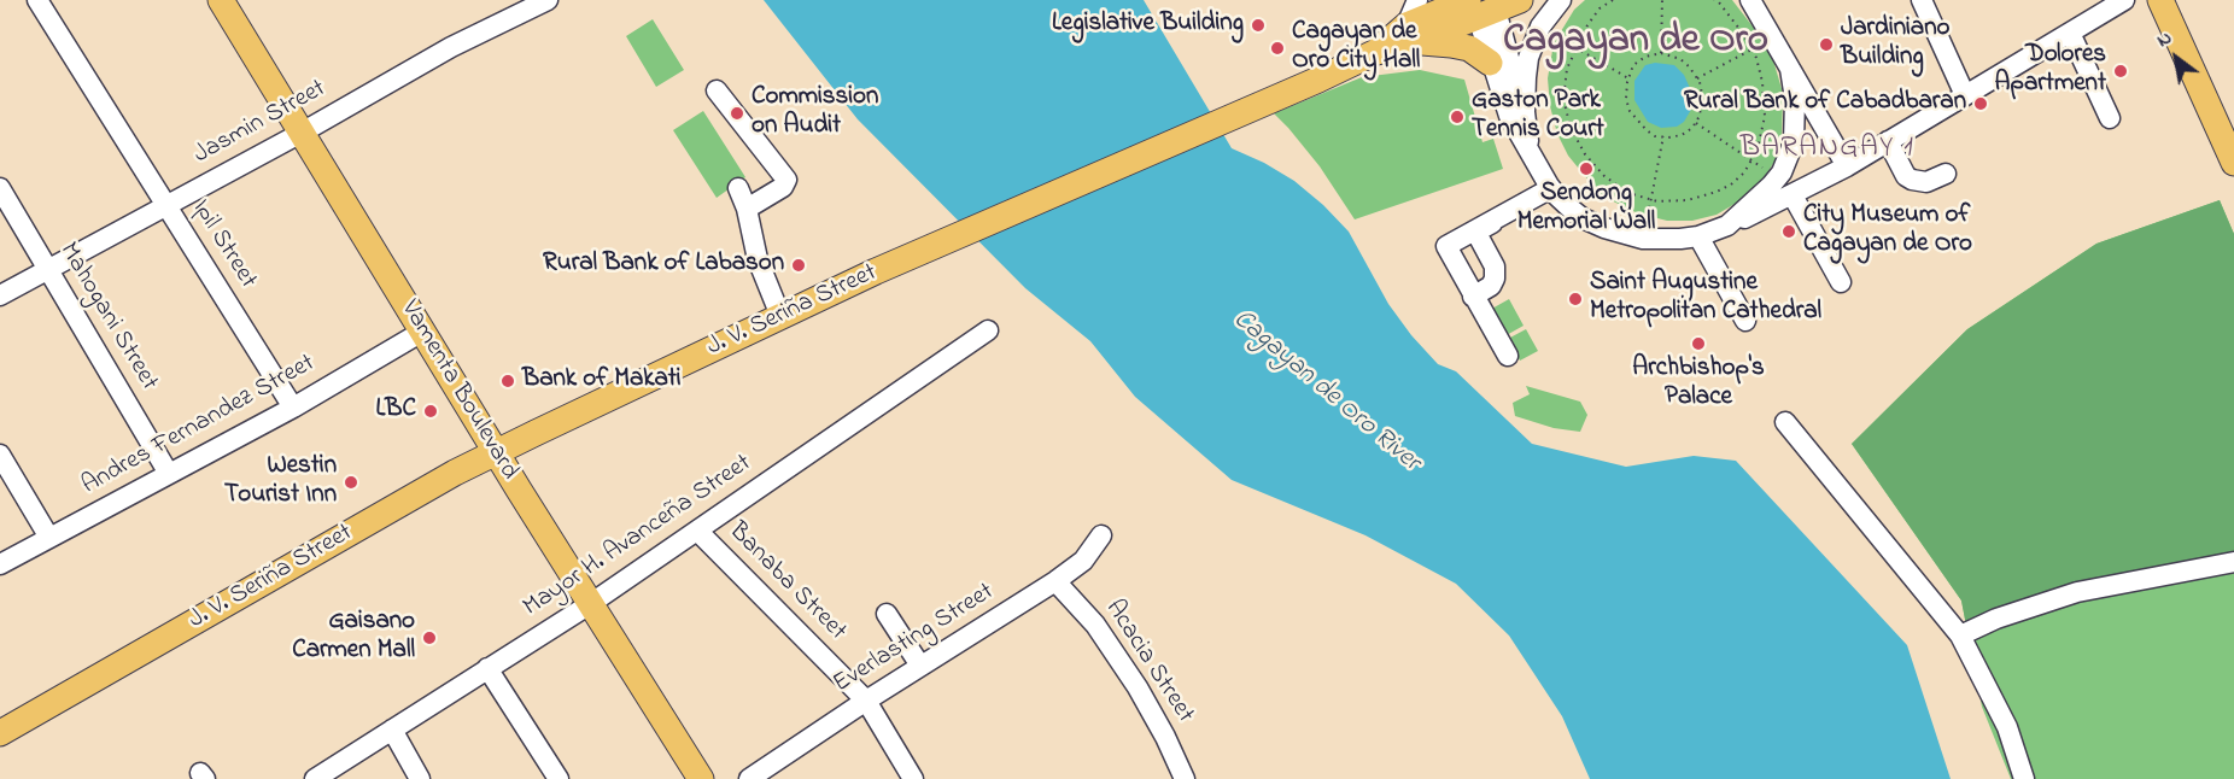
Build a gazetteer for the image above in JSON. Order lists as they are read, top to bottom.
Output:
{
  "streets": {
    "main road": ["J. V. Seriña Street", "Vamenta Boulevard"],
    "street": [
      "Jasmin Street",
      "Ipil Street",
      "Mahogani Street",
      "Andres Fernandez Street",
      "Mayor H. Avanceña Street",
      "Banaba Street",
      "Everlasting Street",
      "Acacia Street"
    ]
  },
  "crossings": [
    ["Jasmin Street", "Ipil Street"],
    ["Jasmin Street", "Mahogani Street"],
    ["Jasmin Street", "Vamenta Boulevard"],
    ["Ipil Street", "Andres Fernandez Street"],
    ["J. V. Seriña Street", "Vamenta Boulevard"],
    ["Mahogani Street", "Andres Fernandez Street"],
    ["Vamenta Boulevard", "Andres Fernandez Street"],
    ["Vamenta Boulevard", "Mayor H. Avanceña Street"],
    ["Mayor H. Avanceña Street", "Banaba Street"],
    ["Banaba Street", "Everlasting Street"],
    ["Everlasting Street", "Acacia Street"]
  ],
  "districts": ["Cagayan de Oro", "BARANGAY 1"],
  "water": ["Cagayan de Oro River"],
  "places": [
    "Legislative Building",
    "Jardiniano Building",
    "Cagayan de Oro City Hall",
    "Dolores Apartment",
    "Rural Bank of Cabadbaran",
    "Commission on Audit",
    "Gaston Park Tennis Court",
    "Sendong Memorial Wall",
    "City Museum of Cagayan de Oro",
    "Rural Bank of Labason",
    "Saint Augustine Metropolitan Cathedral",
    "Archbishop's Palace",
    "Bank of Makati",
    "LBC",
    "Westin Tourist Inn",
    "Gaisano Carmen Mall"
  ],
  "north": "top left"
}
